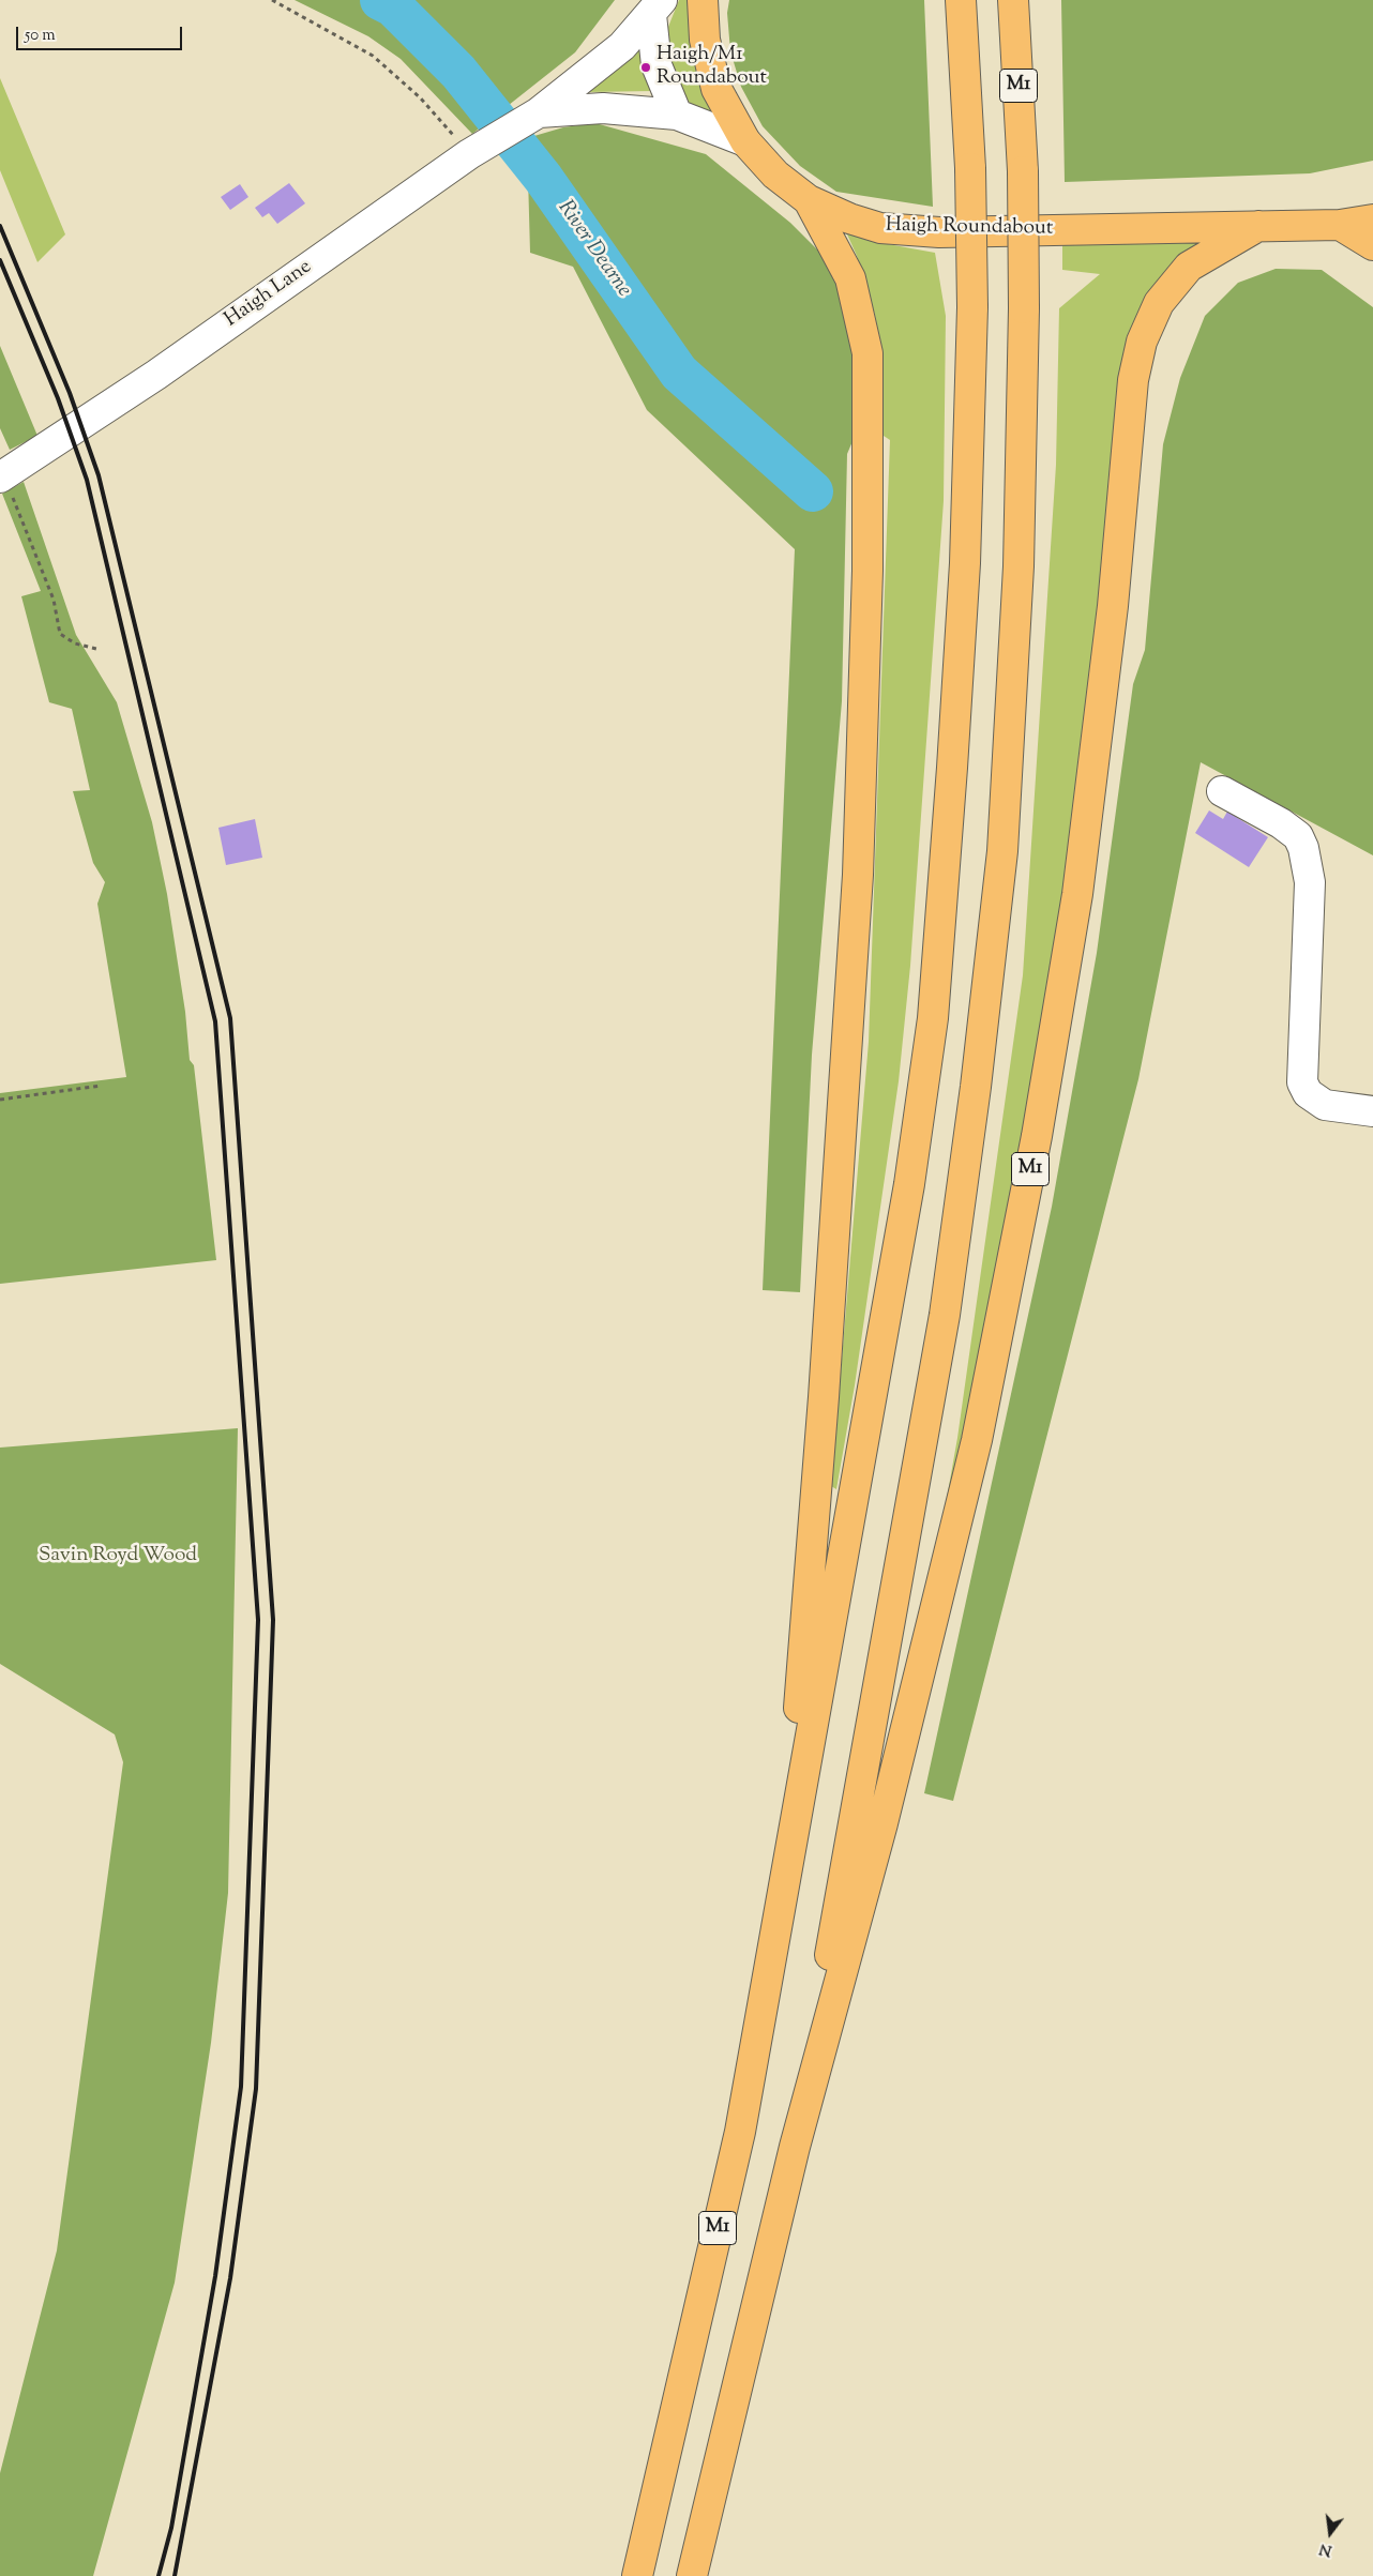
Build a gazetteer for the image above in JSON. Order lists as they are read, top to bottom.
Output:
{
  "streets": {
    "highway": ["M1", "Haigh Roundabout"],
    "street": ["Haigh Lane"]
  },
  "crossings": [
    ["M1", "Haigh Roundabout"],
    ["Haigh Roundabout", "Haigh Lane"]
  ],
  "water": ["River Dearne"],
  "parks": ["Savin Royd Wood"],
  "places": ["Haigh/M1 Roundabout"],
  "scale_bar": "50 m",
  "north": "bottom"
}
